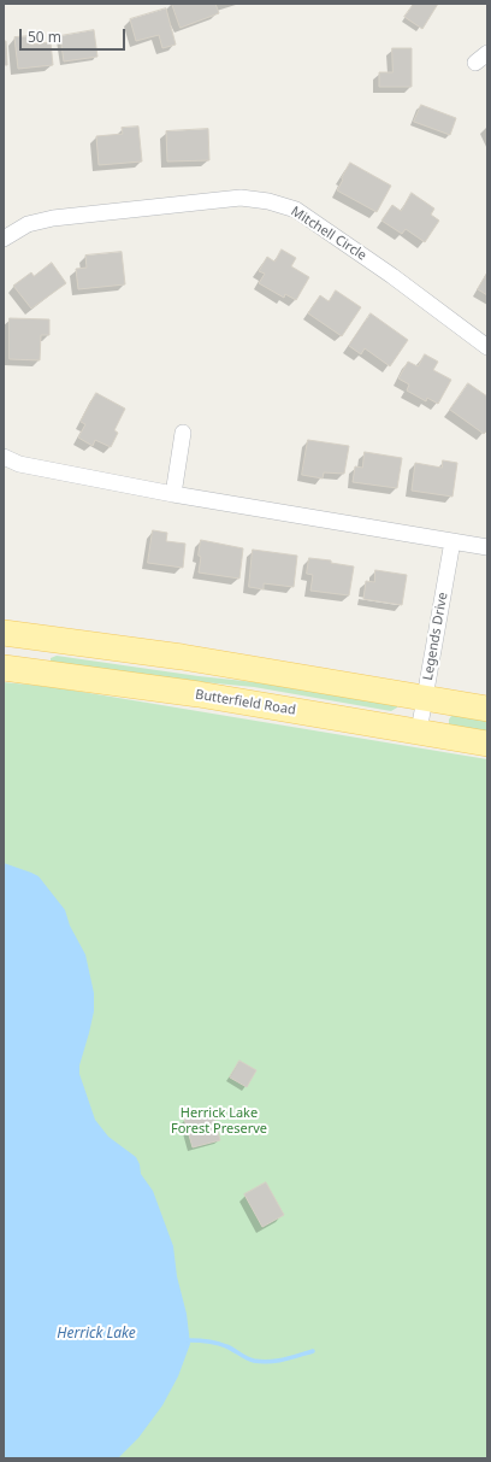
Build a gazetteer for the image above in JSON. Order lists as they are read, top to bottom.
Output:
{
  "streets": {
    "main road": ["Butterfield Road"],
    "street": ["Mitchell Circle", "Legends Drive"]
  },
  "crossings": [
    ["Legends Drive", "Butterfield Road"]
  ],
  "water": ["Herrick Lake"],
  "parks": ["Herrick Lake Forest Preserve"],
  "scale_bar": "50 m"
}
